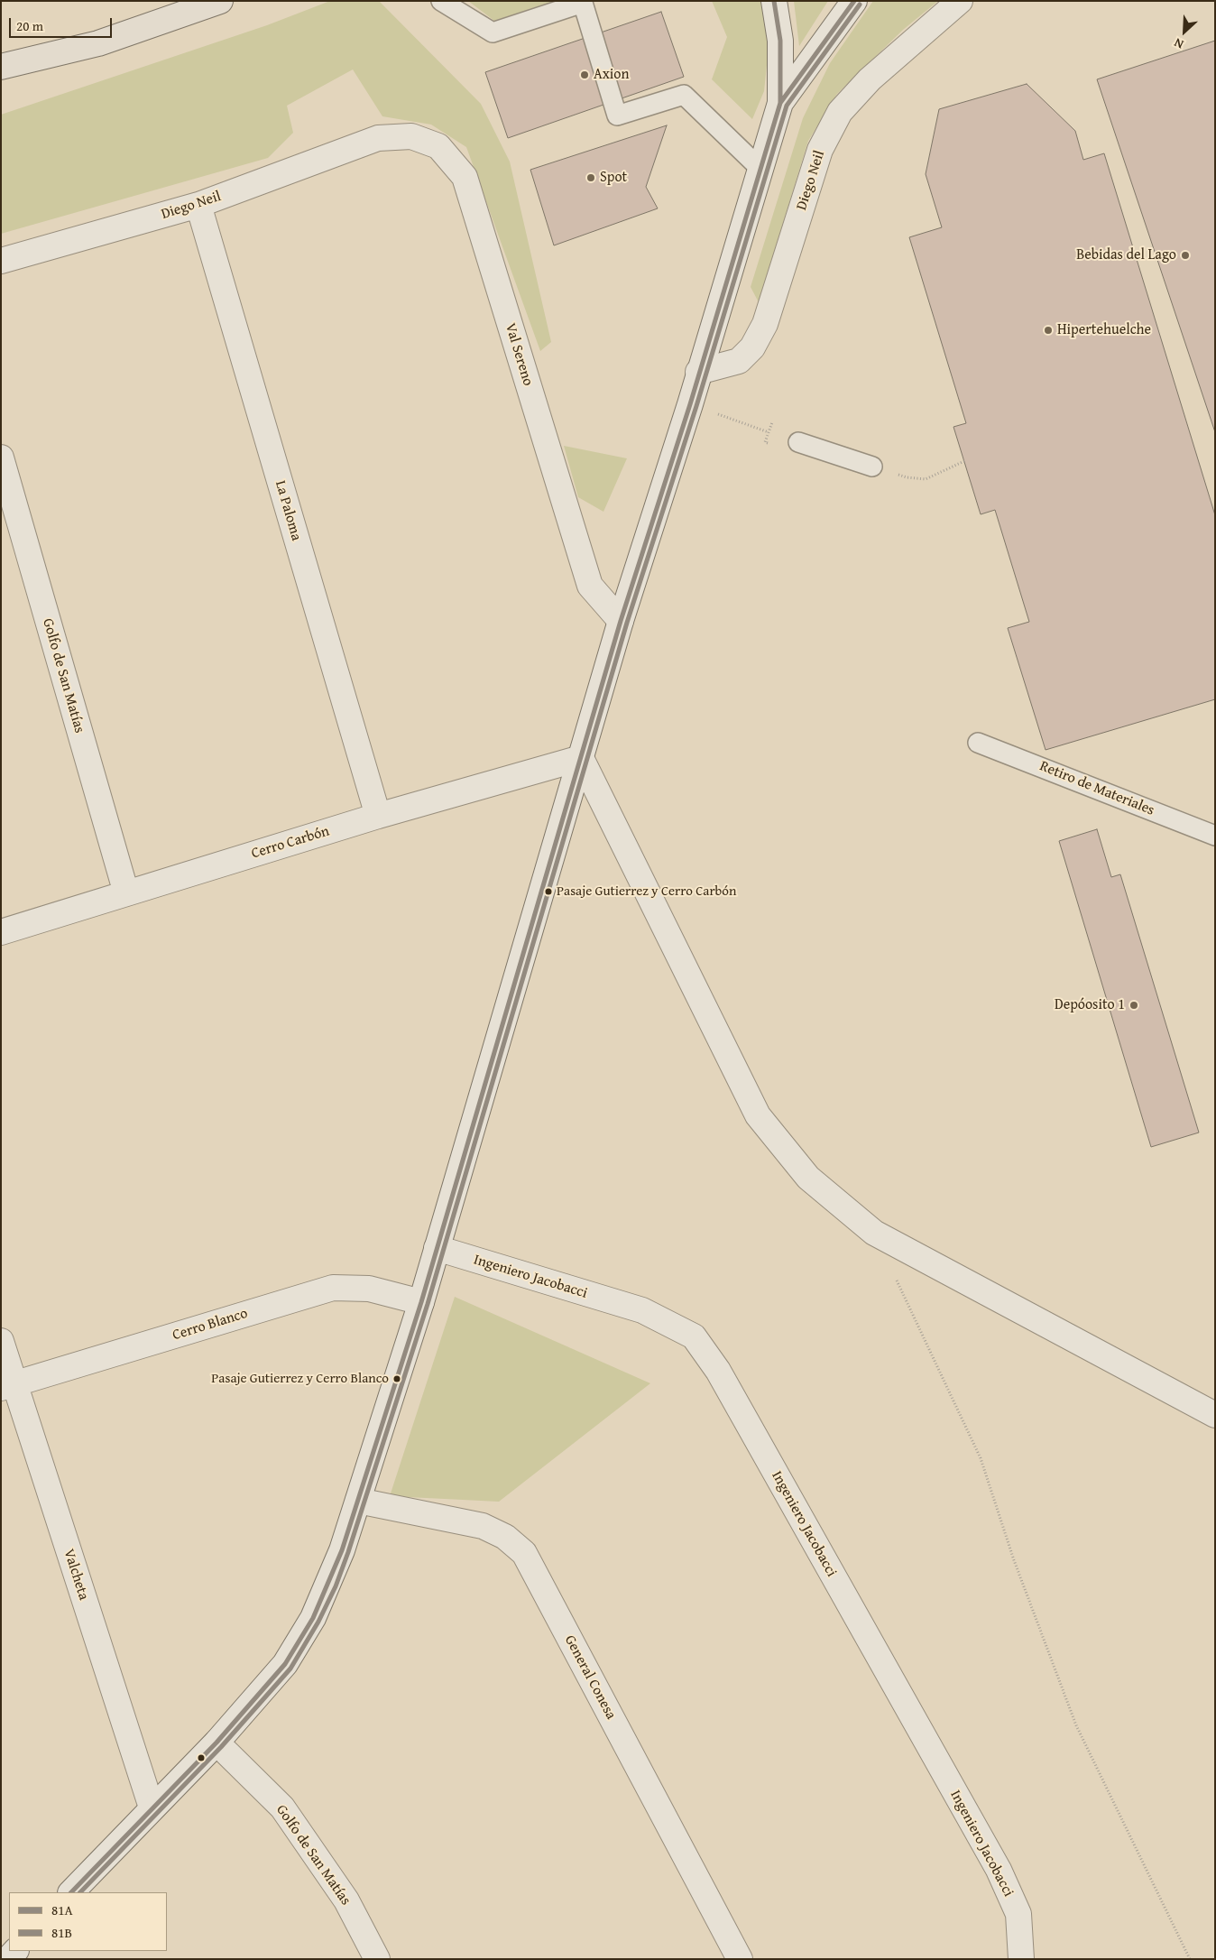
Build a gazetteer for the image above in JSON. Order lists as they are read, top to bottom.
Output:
{
  "streets": {
    "street": [
      "Diego Neil",
      "Val Sereno",
      "La Paloma",
      "Golfo de San Matías",
      "Cerro Carbón",
      "Ingeniero Jacobacci",
      "Cerro Blanco",
      "Valcheta",
      "General Conesa"
    ],
    "lane": ["Retiro de Materiales"]
  },
  "crossings": [
    ["Diego Neil", "Val Sereno"],
    ["Diego Neil", "La Paloma"],
    ["La Paloma", "Cerro Carbón"],
    ["Golfo de San Matías", "Cerro Carbón"],
    ["Cerro Blanco", "Valcheta"]
  ],
  "places": [
    "Axion",
    "Spot",
    "Bebidas del Lago",
    "Hipertehuelche",
    "Pasaje Gutierrez y Cerro Carbón",
    "Depóosito 1",
    "Pasaje Gutierrez y Cerro Blanco"
  ],
  "lines": ["transit line 81A", "transit line 81B"],
  "legend": ["81A", "81B"],
  "scale_bar": "20 m",
  "north": "bottom left"
}
